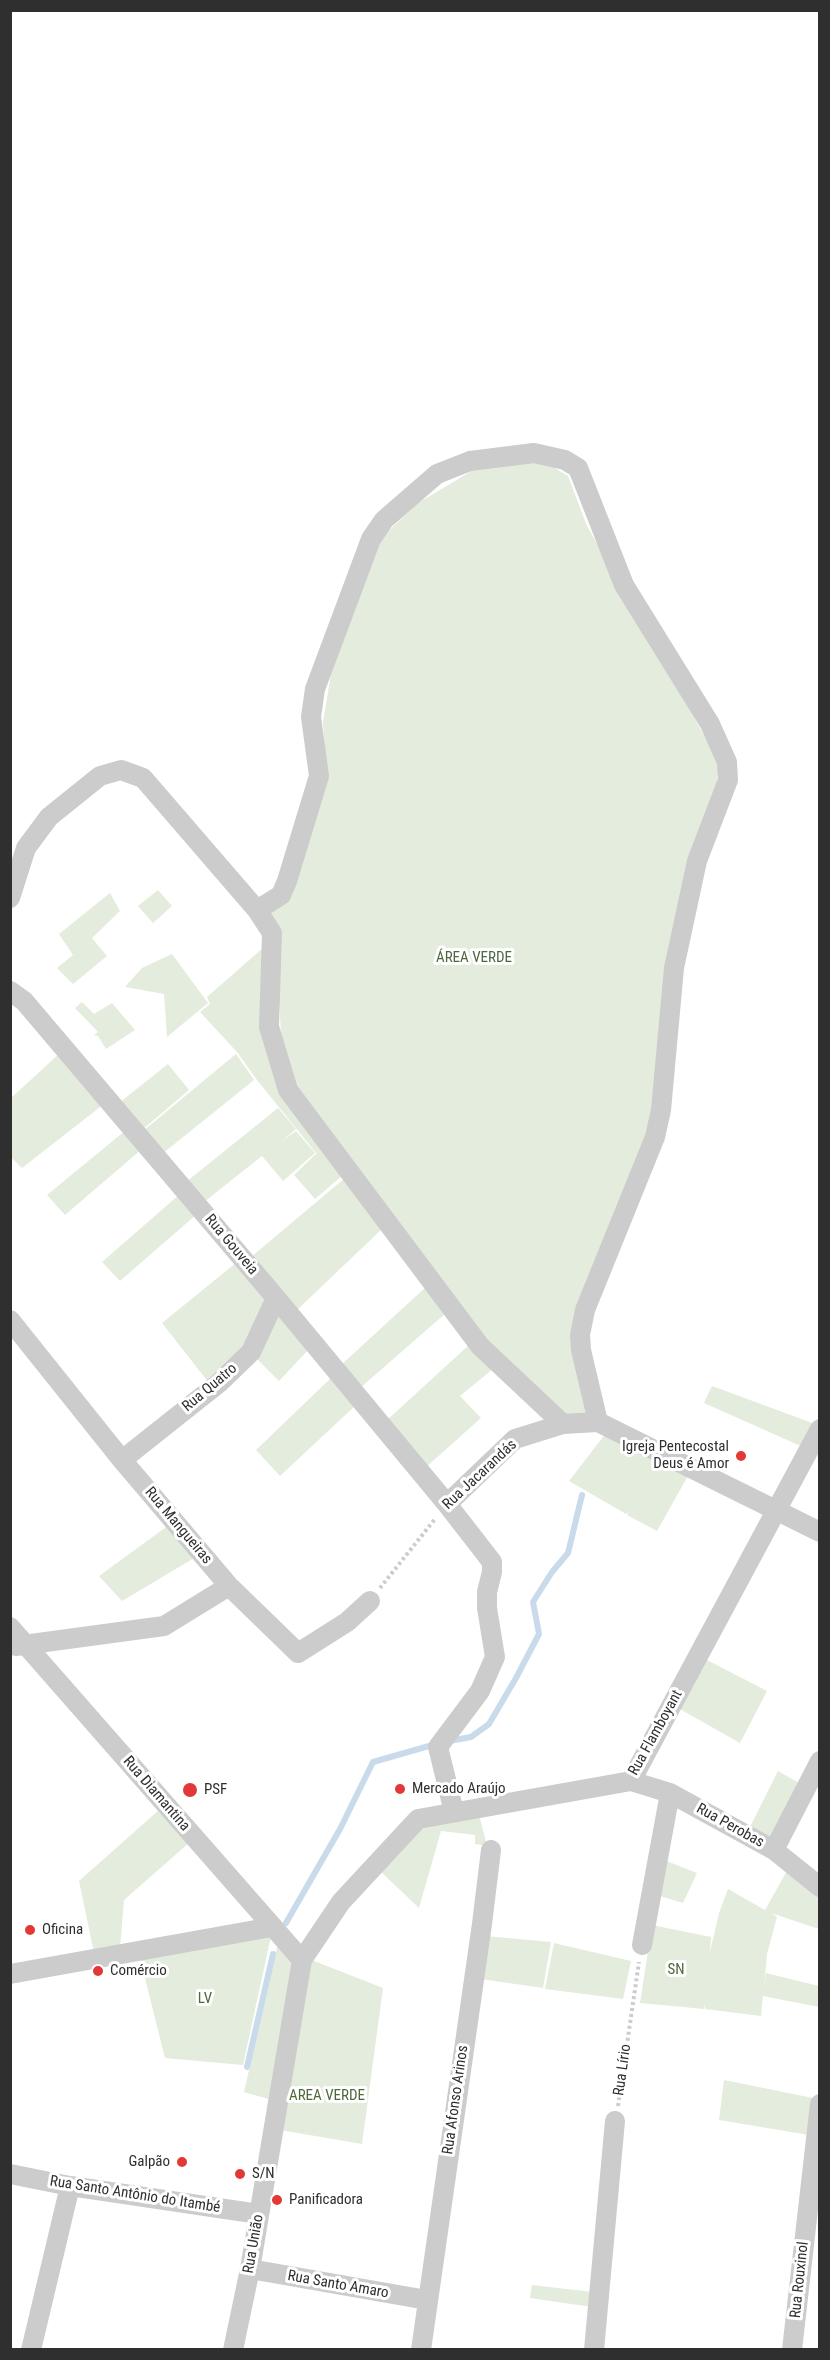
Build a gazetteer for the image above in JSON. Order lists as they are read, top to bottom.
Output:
{
  "streets": {
    "street": [
      "Rua Gouveia",
      "Rua Quatro",
      "Rua Jacarandás",
      "Rua Mangueiras",
      "Rua Flamboyant",
      "Rua Diamantina",
      "Rua Perobas",
      "Rua Afonso Arinos",
      "Rua Santo Antônio do Itambé",
      "Rua União",
      "Rua Rouxinol",
      "Rua Santo Amaro"
    ],
    "path": ["Rua Lírio"]
  },
  "crossings": [
    ["Rua Gouveia", "Rua Quatro"],
    ["Rua Gouveia", "Rua Jacarandás"],
    ["Rua Gouveia", "Rua Flamboyant"],
    ["Rua Quatro", "Rua Mangueiras"],
    ["Rua Jacarandás", "Rua Mangueiras"],
    ["Rua Jacarandás", "Rua Flamboyant"],
    ["Rua Flamboyant", "Rua Diamantina"],
    ["Rua Flamboyant", "Rua Perobas"],
    ["Rua Flamboyant", "Rua União"],
    ["Rua Diamantina", "Rua União"],
    ["Rua Afonso Arinos", "Rua Santo Amaro"],
    ["Rua Santo Antônio do Itambé", "Rua União"],
    ["Rua União", "Rua Santo Amaro"]
  ],
  "parks": [
    "ÁREA VERDE",
    "SN",
    "LV",
    "AREA VERDE"
  ],
  "places": [
    "Igreja Pentecostal Deus é Amor",
    "Mercado Araújo",
    "PSF",
    "Oficina",
    "Comércio",
    "Galpão",
    "S/N",
    "Panificadora"
  ]
}
